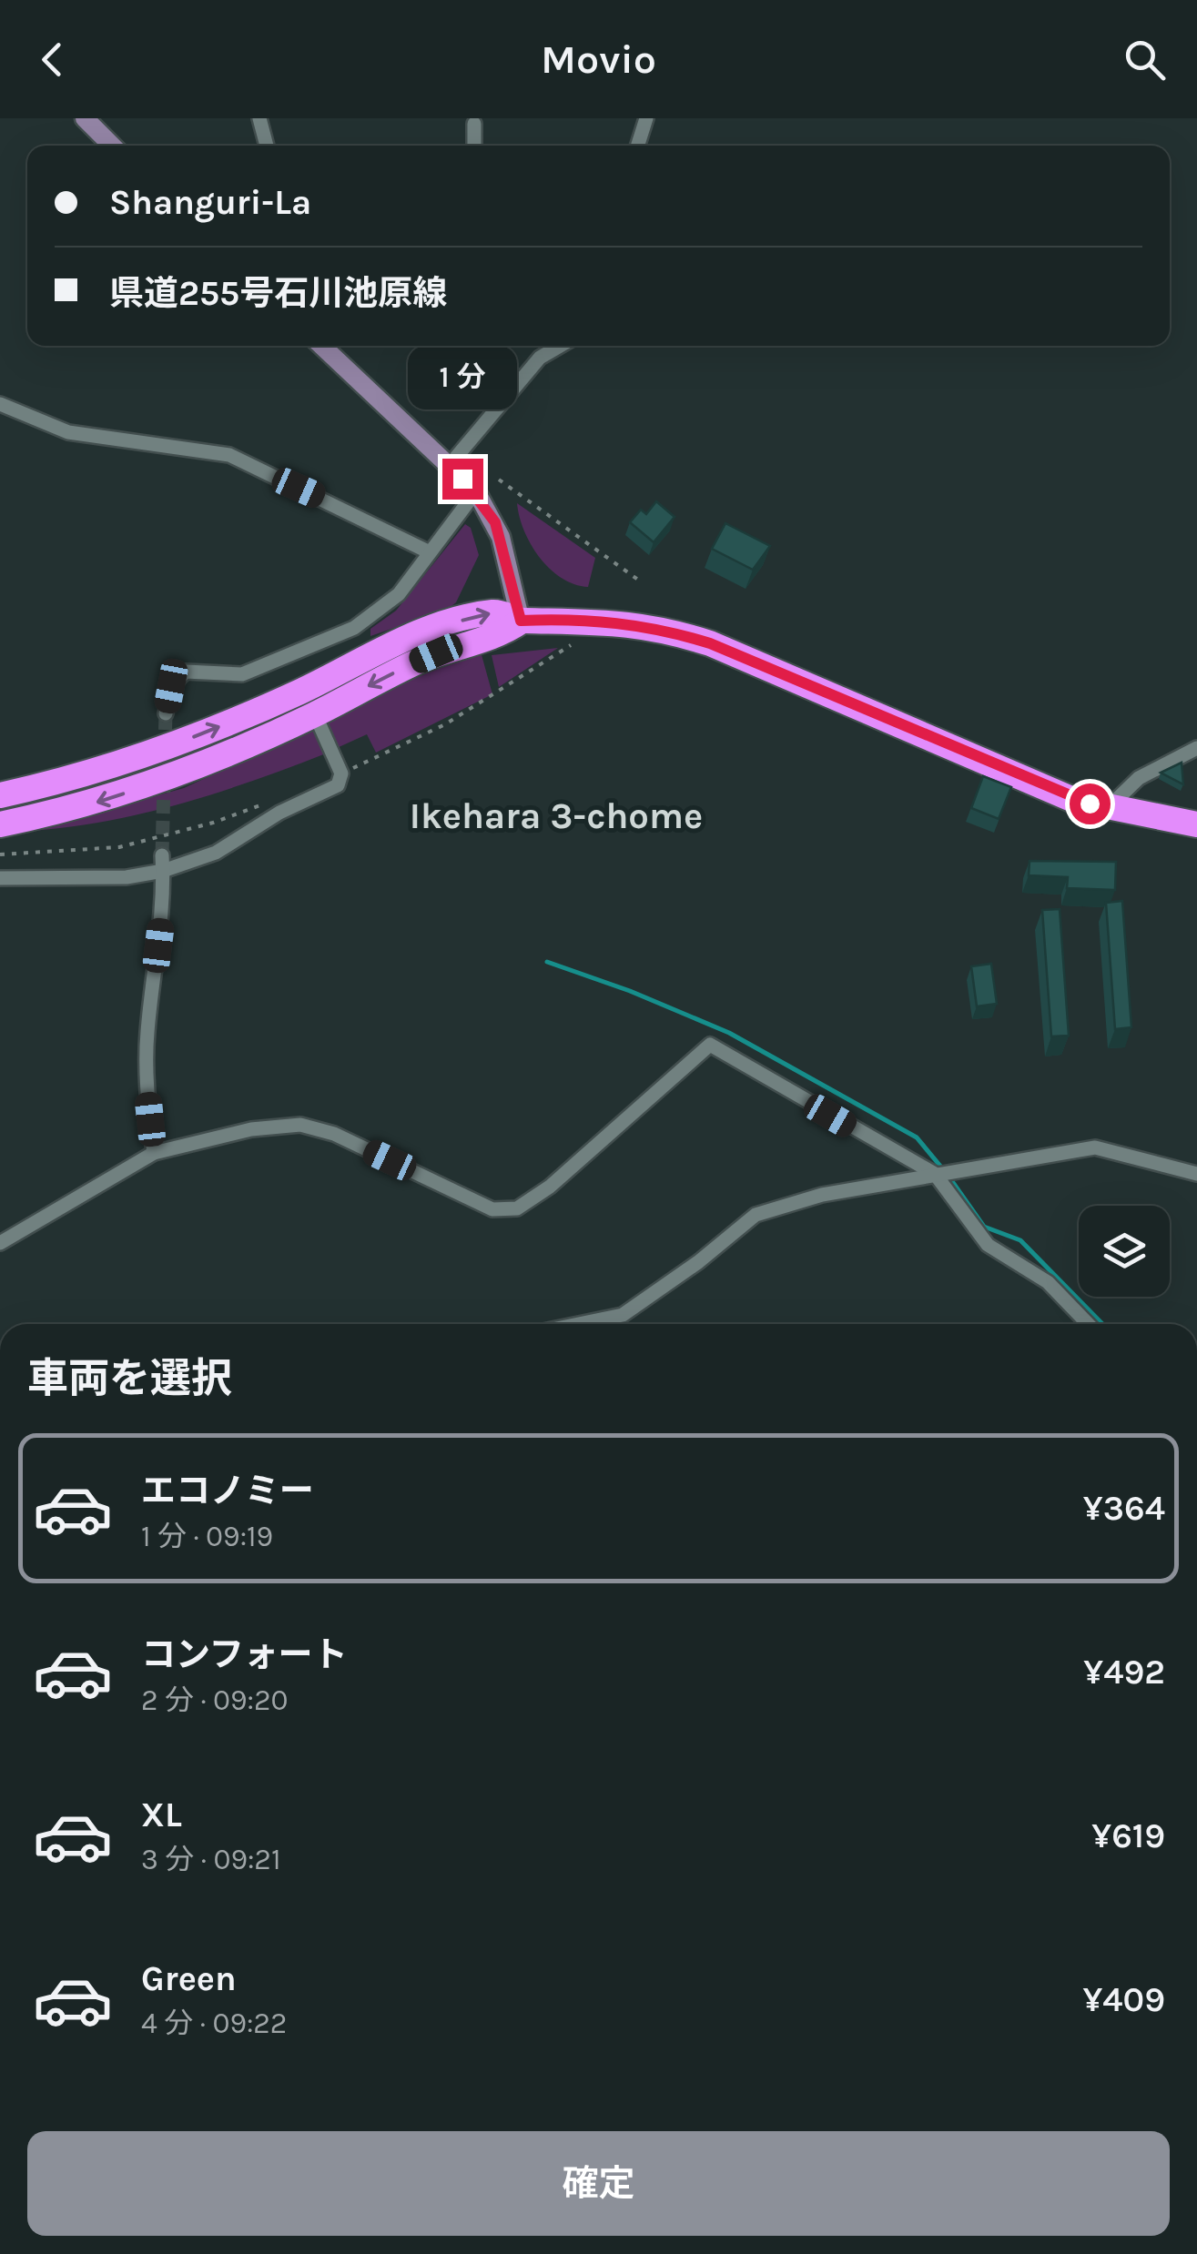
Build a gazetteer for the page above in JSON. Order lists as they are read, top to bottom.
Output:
{
  "districts": ["Ikehara 3-chome"],
  "page": {
    "header": "Movio",
    "banner": ["Shanguri-La", "県道255号石川池原線"],
    "bubble": "1 分",
    "heading": "車両を選択",
    "list": [
      {
        "name": "エコノミー",
        "note": "1 分 · 09:19",
        "value": "¥364"
      },
      {
        "name": "コンフォート",
        "note": "2 分 · 09:20",
        "value": "¥492"
      },
      {
        "name": "XL",
        "note": "3 分 · 09:21",
        "value": "¥619"
      },
      {
        "name": "Green",
        "note": "4 分 · 09:22",
        "value": "¥409"
      }
    ],
    "buttons": "確定"
  }
}
